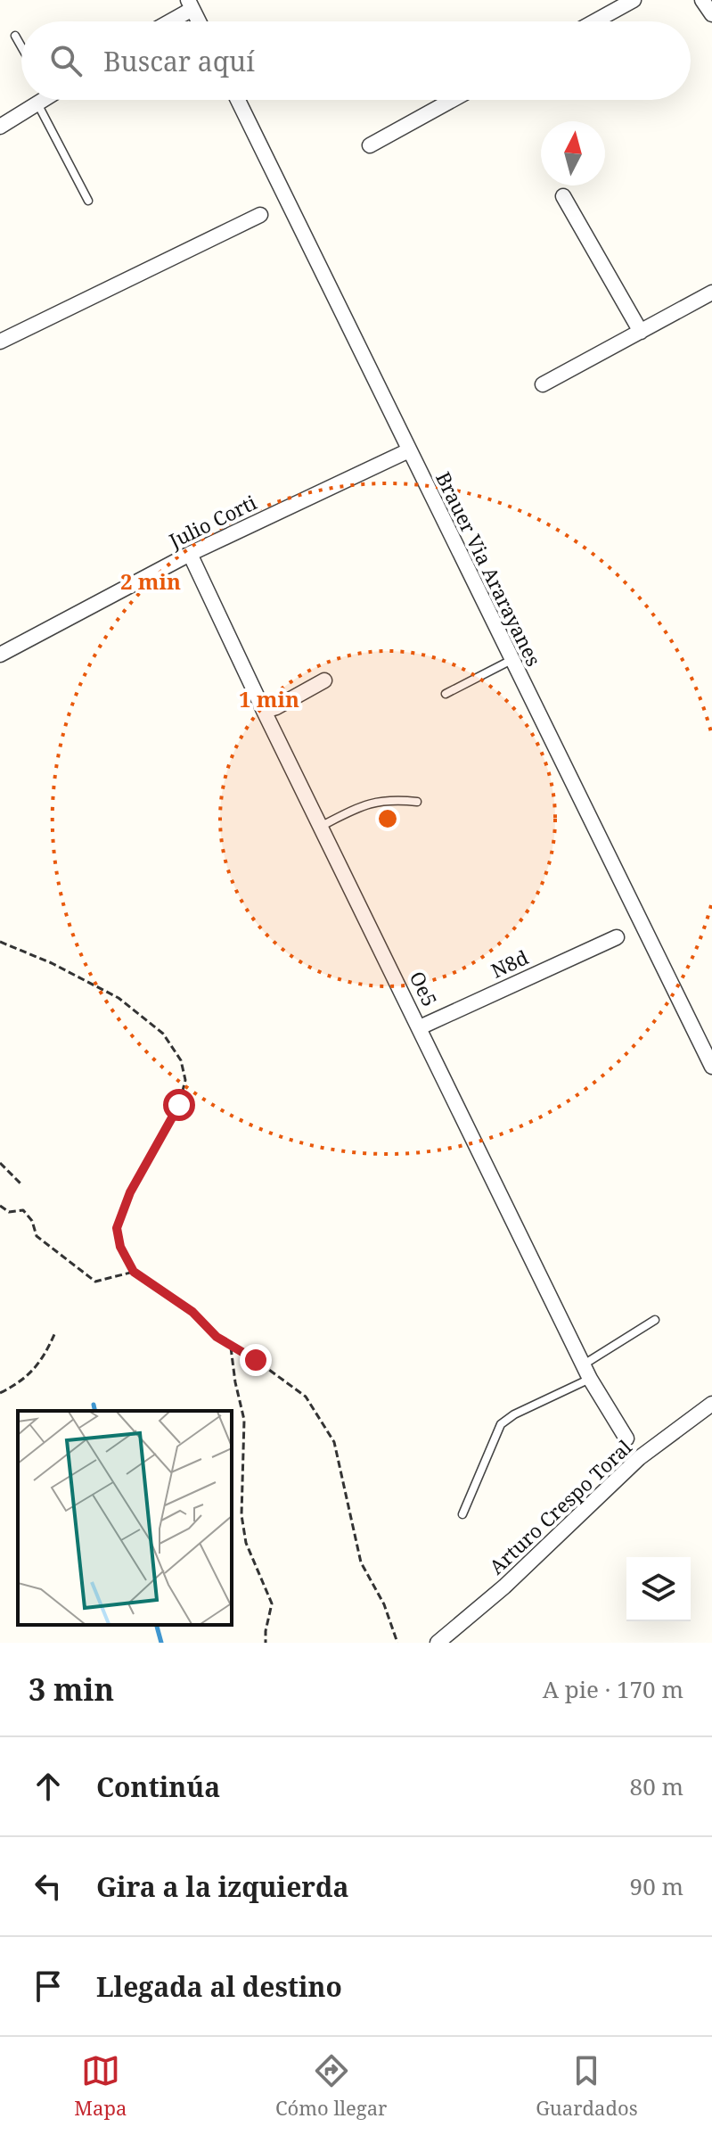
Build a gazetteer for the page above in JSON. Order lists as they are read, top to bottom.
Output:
{
  "streets": {
    "street": [
      "Julio Corti",
      "Brauer Via Ararayanes",
      "N8d",
      "Oe5",
      "Arturo Crespo Toral"
    ]
  },
  "crossings": [
    ["Julio Corti", "Brauer Via Ararayanes"],
    ["Julio Corti", "Oe5"],
    ["N8d", "Oe5"]
  ],
  "north": "top",
  "page": {
    "search": "Buscar aquí",
    "heading": ["3 min", "A pie · 170 m"],
    "list": [
      ["Continúa", "80 m"],
      ["Gira a la izquierda", "90 m"],
      "Llegada al destino"
    ],
    "nav": ["Mapa", "Cómo llegar", "Guardados"]
  },
  "rings": ["2 min", "1 min"]
}
